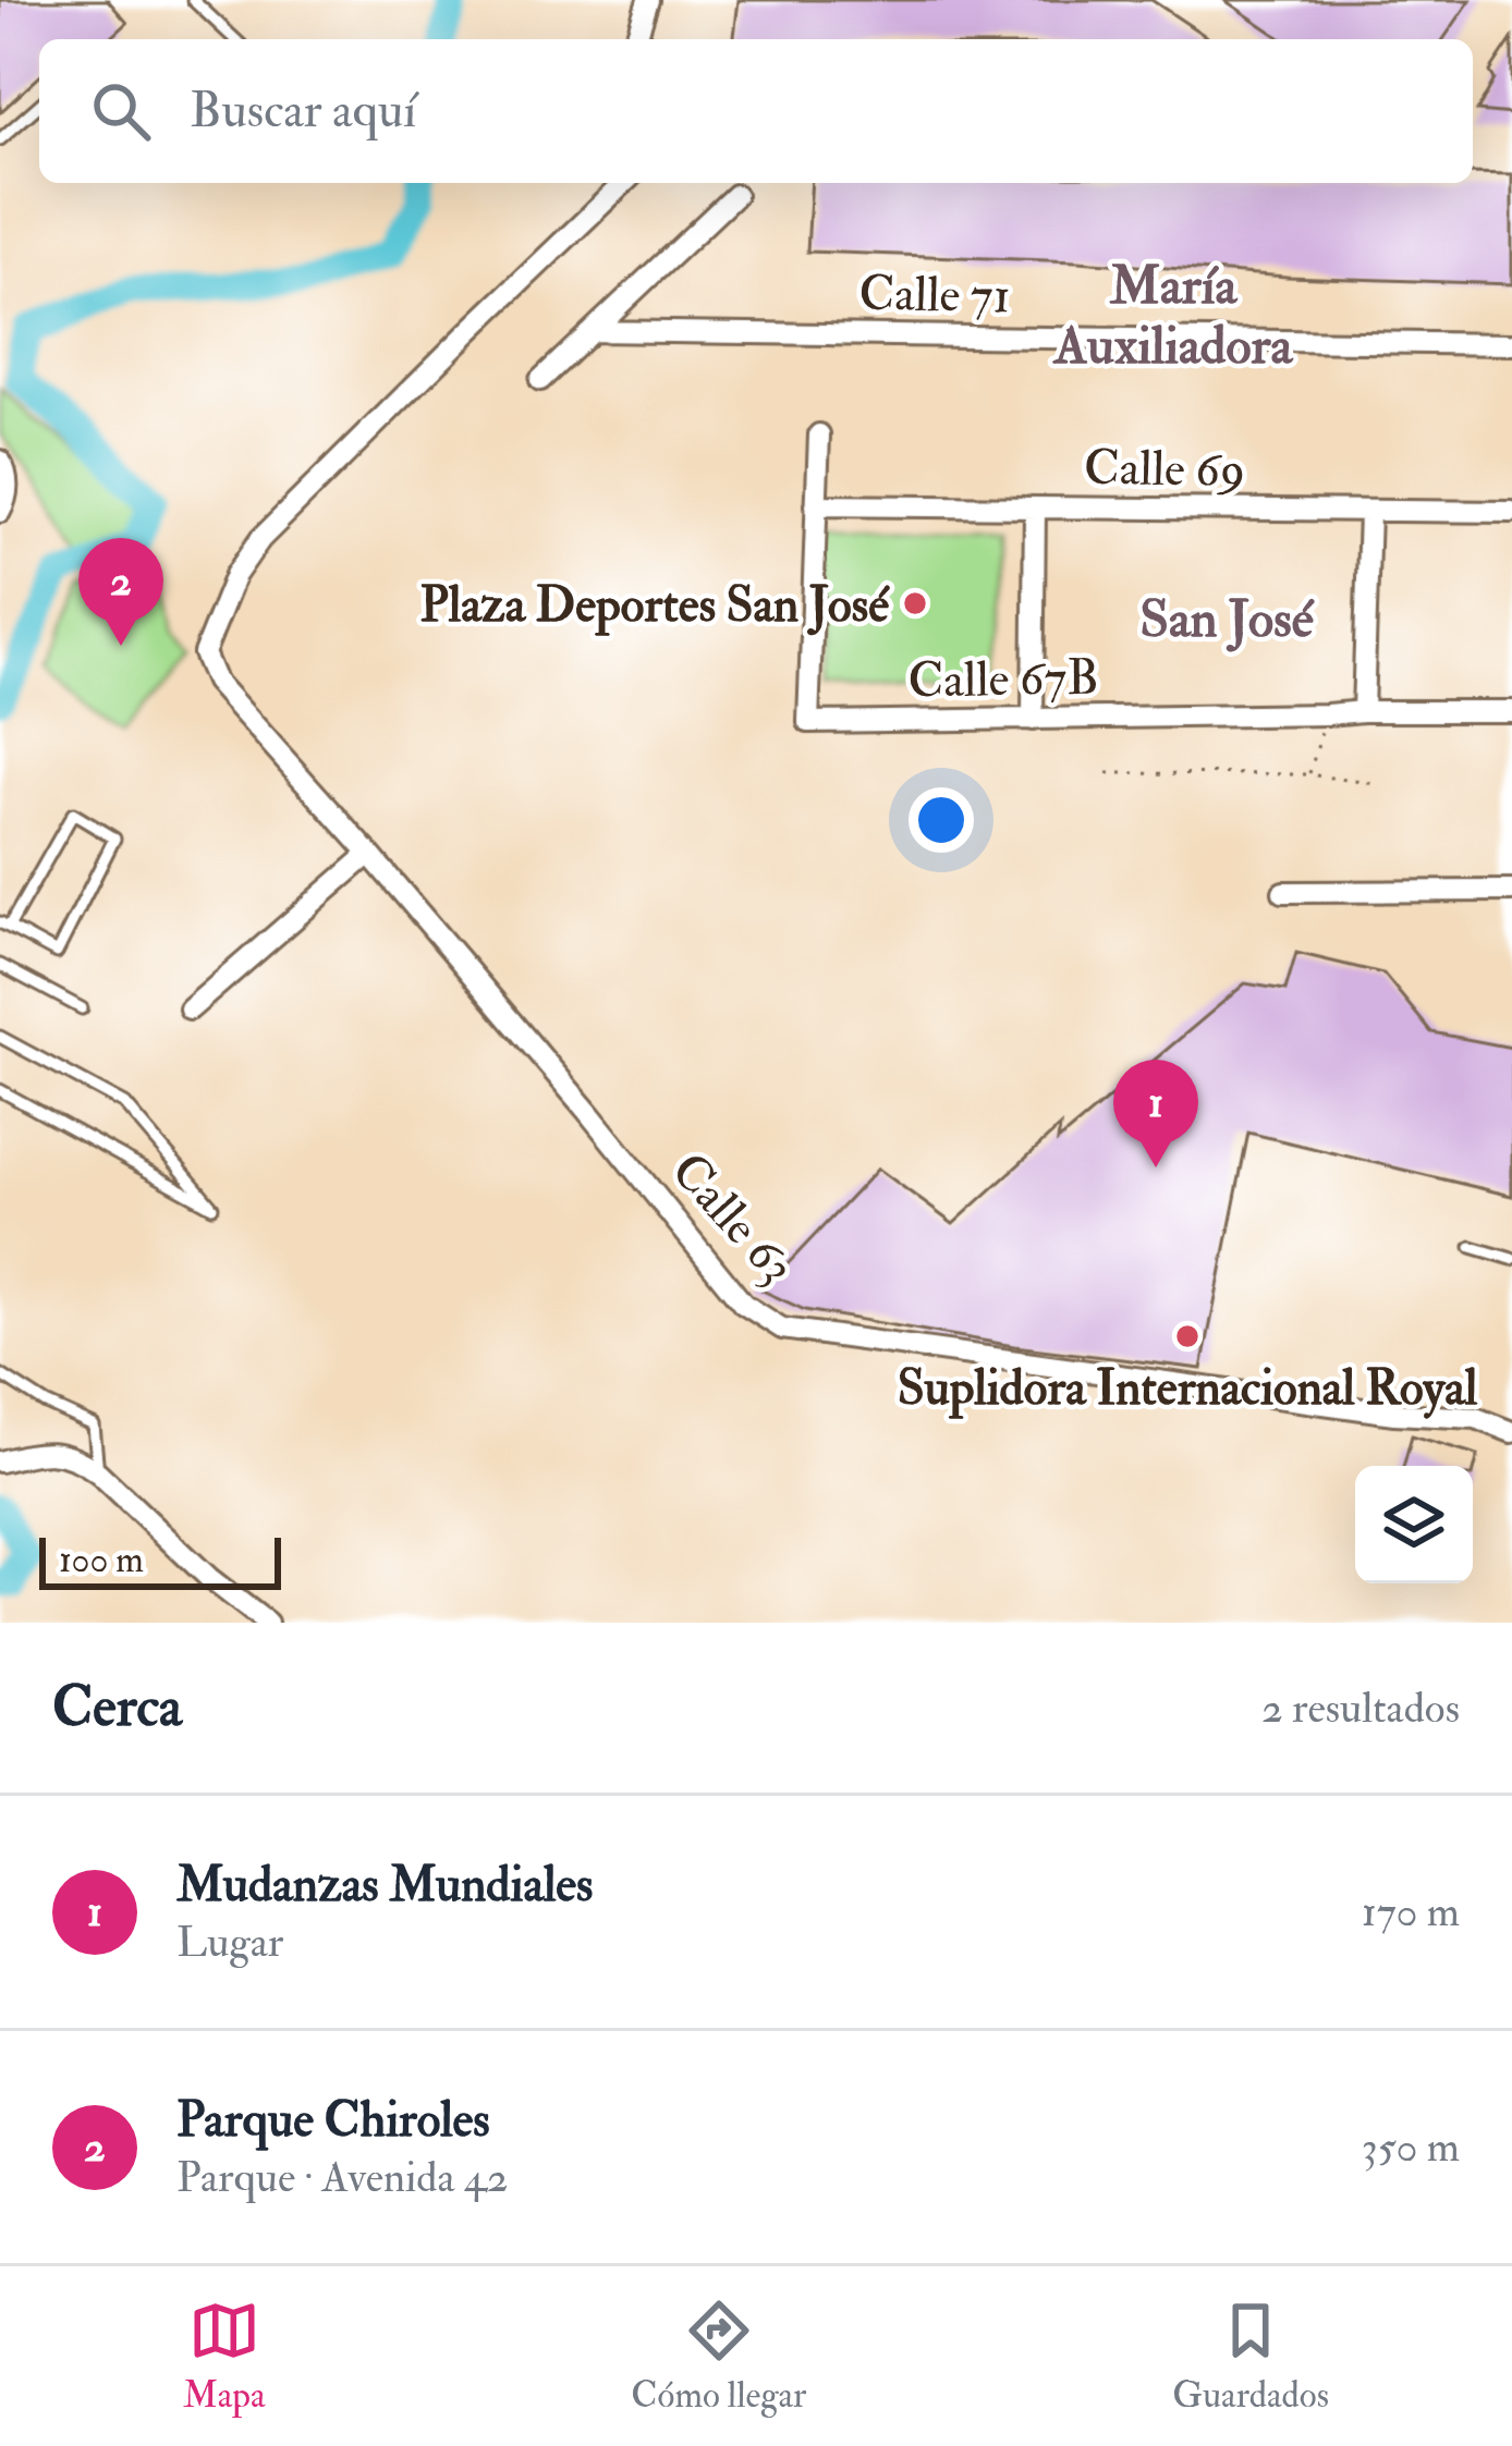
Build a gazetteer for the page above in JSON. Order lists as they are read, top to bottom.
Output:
{
  "streets": {
    "street": [
      "Calle 71",
      "Calle 69",
      "Calle 67B",
      "Calle 63"
    ]
  },
  "crossings": [
    ["Calle 69", "Calle 67B"]
  ],
  "districts": ["María Auxiliadora", "San José"],
  "places": ["Plaza Deportes San José", "Suplidora Internacional Royal"],
  "scale_bar": "100 m",
  "page": {
    "search": "Buscar aquí",
    "pins": ["2", "1"],
    "scale": "100 m",
    "heading": ["Cerca", "2 resultados"],
    "list": [
      {
        "mark": "1",
        "name": "Mudanzas Mundiales",
        "note": "Lugar",
        "value": "170 m"
      },
      {
        "mark": "2",
        "name": "Parque Chiroles",
        "note": "Parque · Avenida 42",
        "value": "350 m"
      }
    ],
    "nav": ["Mapa", "Cómo llegar", "Guardados"]
  }
}
